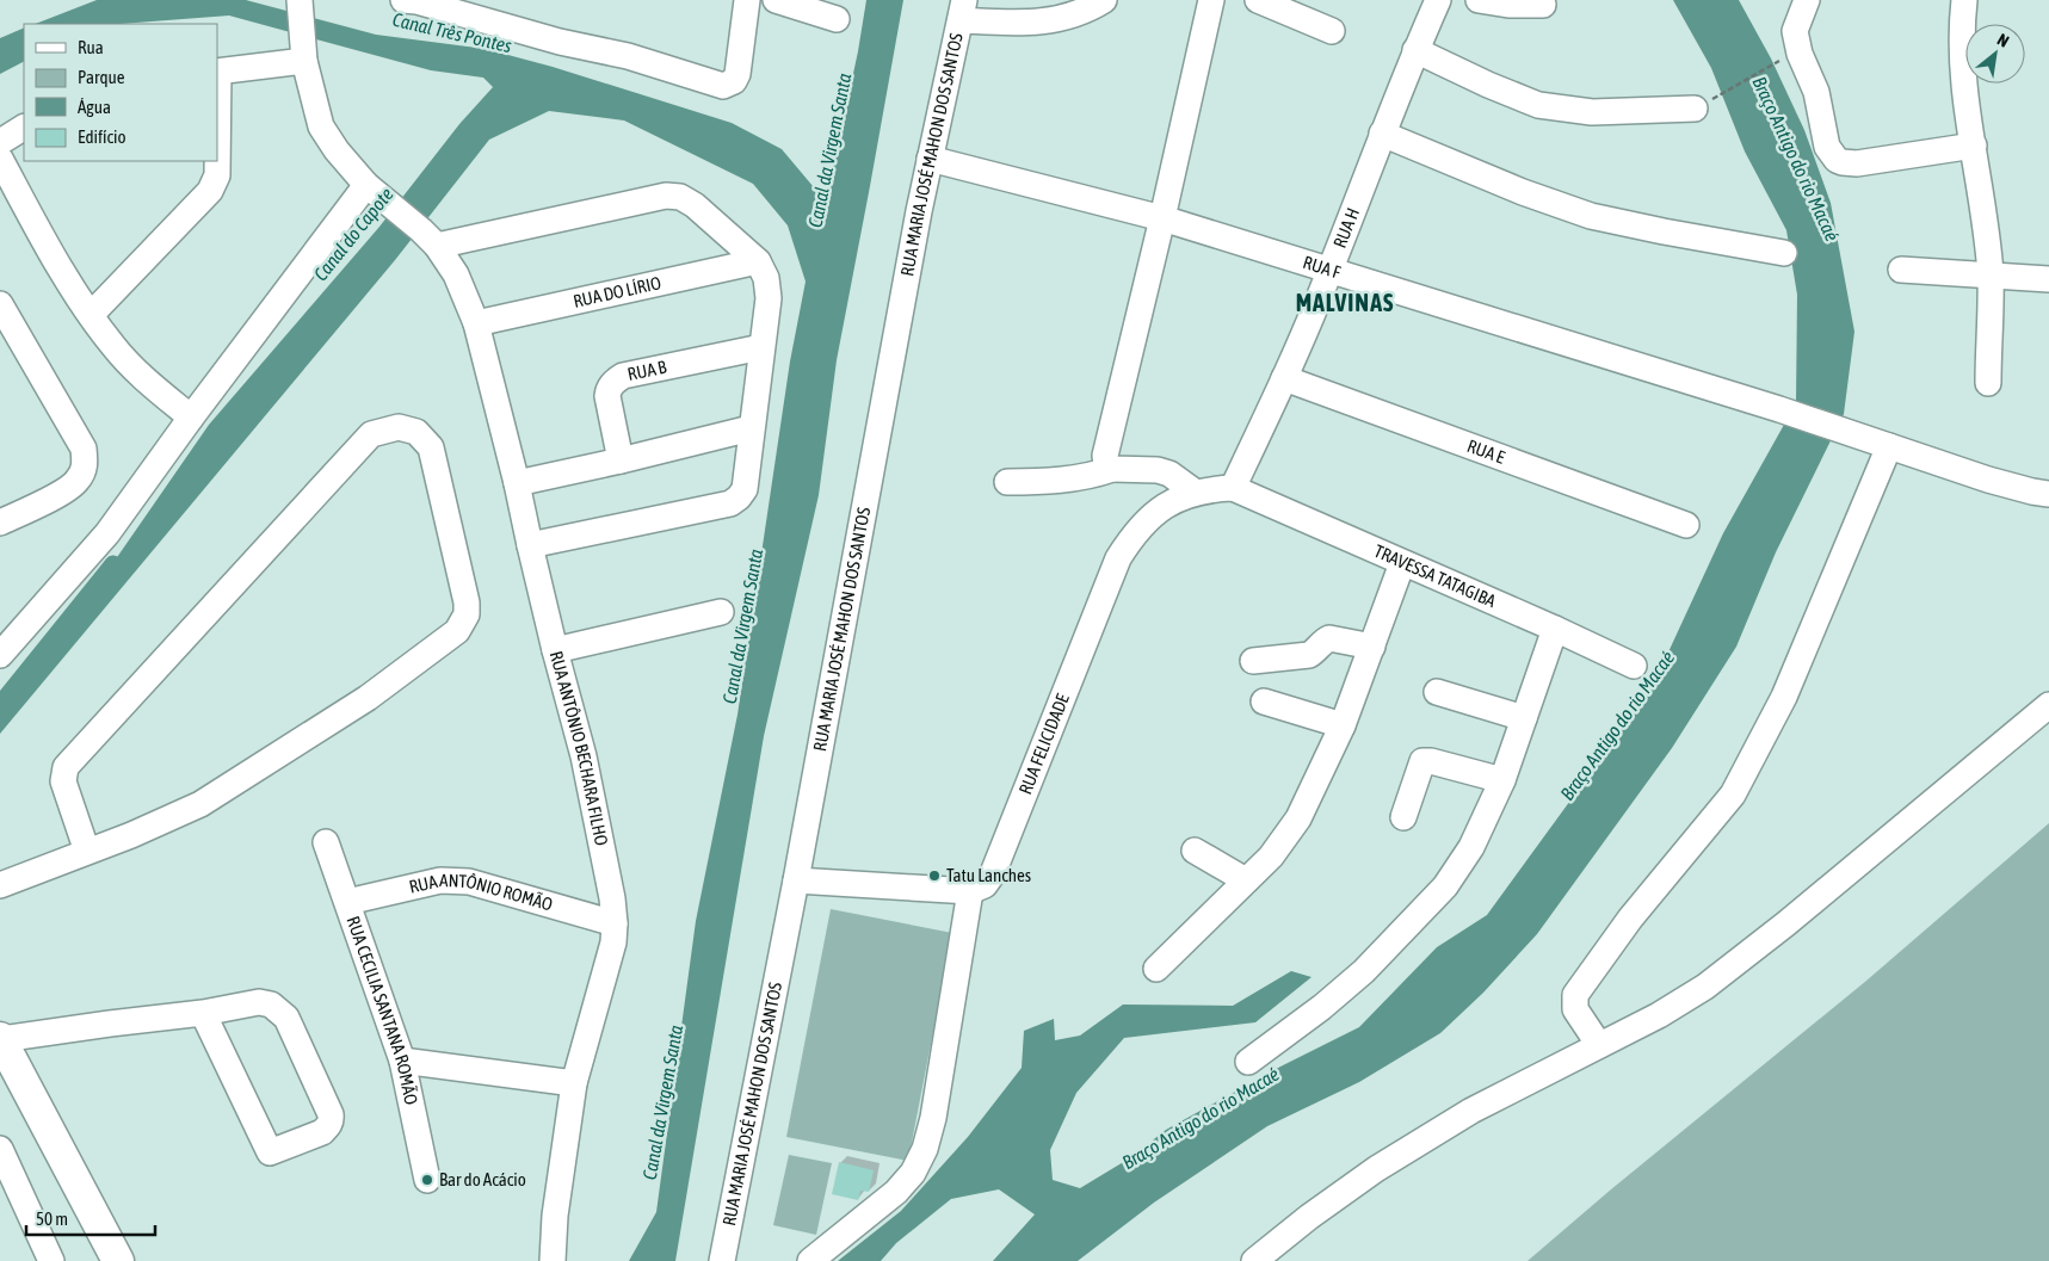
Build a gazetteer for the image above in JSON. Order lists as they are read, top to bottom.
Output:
{
  "streets": {
    "street": [
      "RUA MARIA JOSÉ MAHON DOS SANTOS",
      "RUA H",
      "RUA F",
      "RUA DO LÍRIO",
      "RUA B",
      "RUA E",
      "TRAVESSA TATAGIBA",
      "RUA FELICIDADE",
      "RUA ANTÔNIO BECHARA FILHO",
      "RUA ANTÔNIO ROMÃO",
      "RUA CECILIA SANTANA ROMÃO"
    ]
  },
  "crossings": [
    ["RUA MARIA JOSÉ MAHON DOS SANTOS", "RUA F"],
    ["RUA H", "RUA F"],
    ["RUA H", "RUA E"],
    ["RUA H", "TRAVESSA TATAGIBA"],
    ["RUA H", "RUA FELICIDADE"],
    ["RUA DO LÍRIO", "RUA ANTÔNIO BECHARA FILHO"],
    ["TRAVESSA TATAGIBA", "RUA FELICIDADE"],
    ["RUA ANTÔNIO BECHARA FILHO", "RUA ANTÔNIO ROMÃO"],
    ["RUA ANTÔNIO ROMÃO", "RUA CECILIA SANTANA ROMÃO"]
  ],
  "districts": ["MALVINAS"],
  "water": [
    "Canal Três Pontes",
    "Canal da Virgem Santa",
    "Braço Antigo do rio Macaé",
    "Canal do Capote"
  ],
  "places": ["Tatu Lanches", "Bar do Acácio"],
  "legend": [
    "Rua",
    "Parque",
    "Água",
    "Edifício"
  ],
  "scale_bar": "50 m",
  "north": "top right"
}
